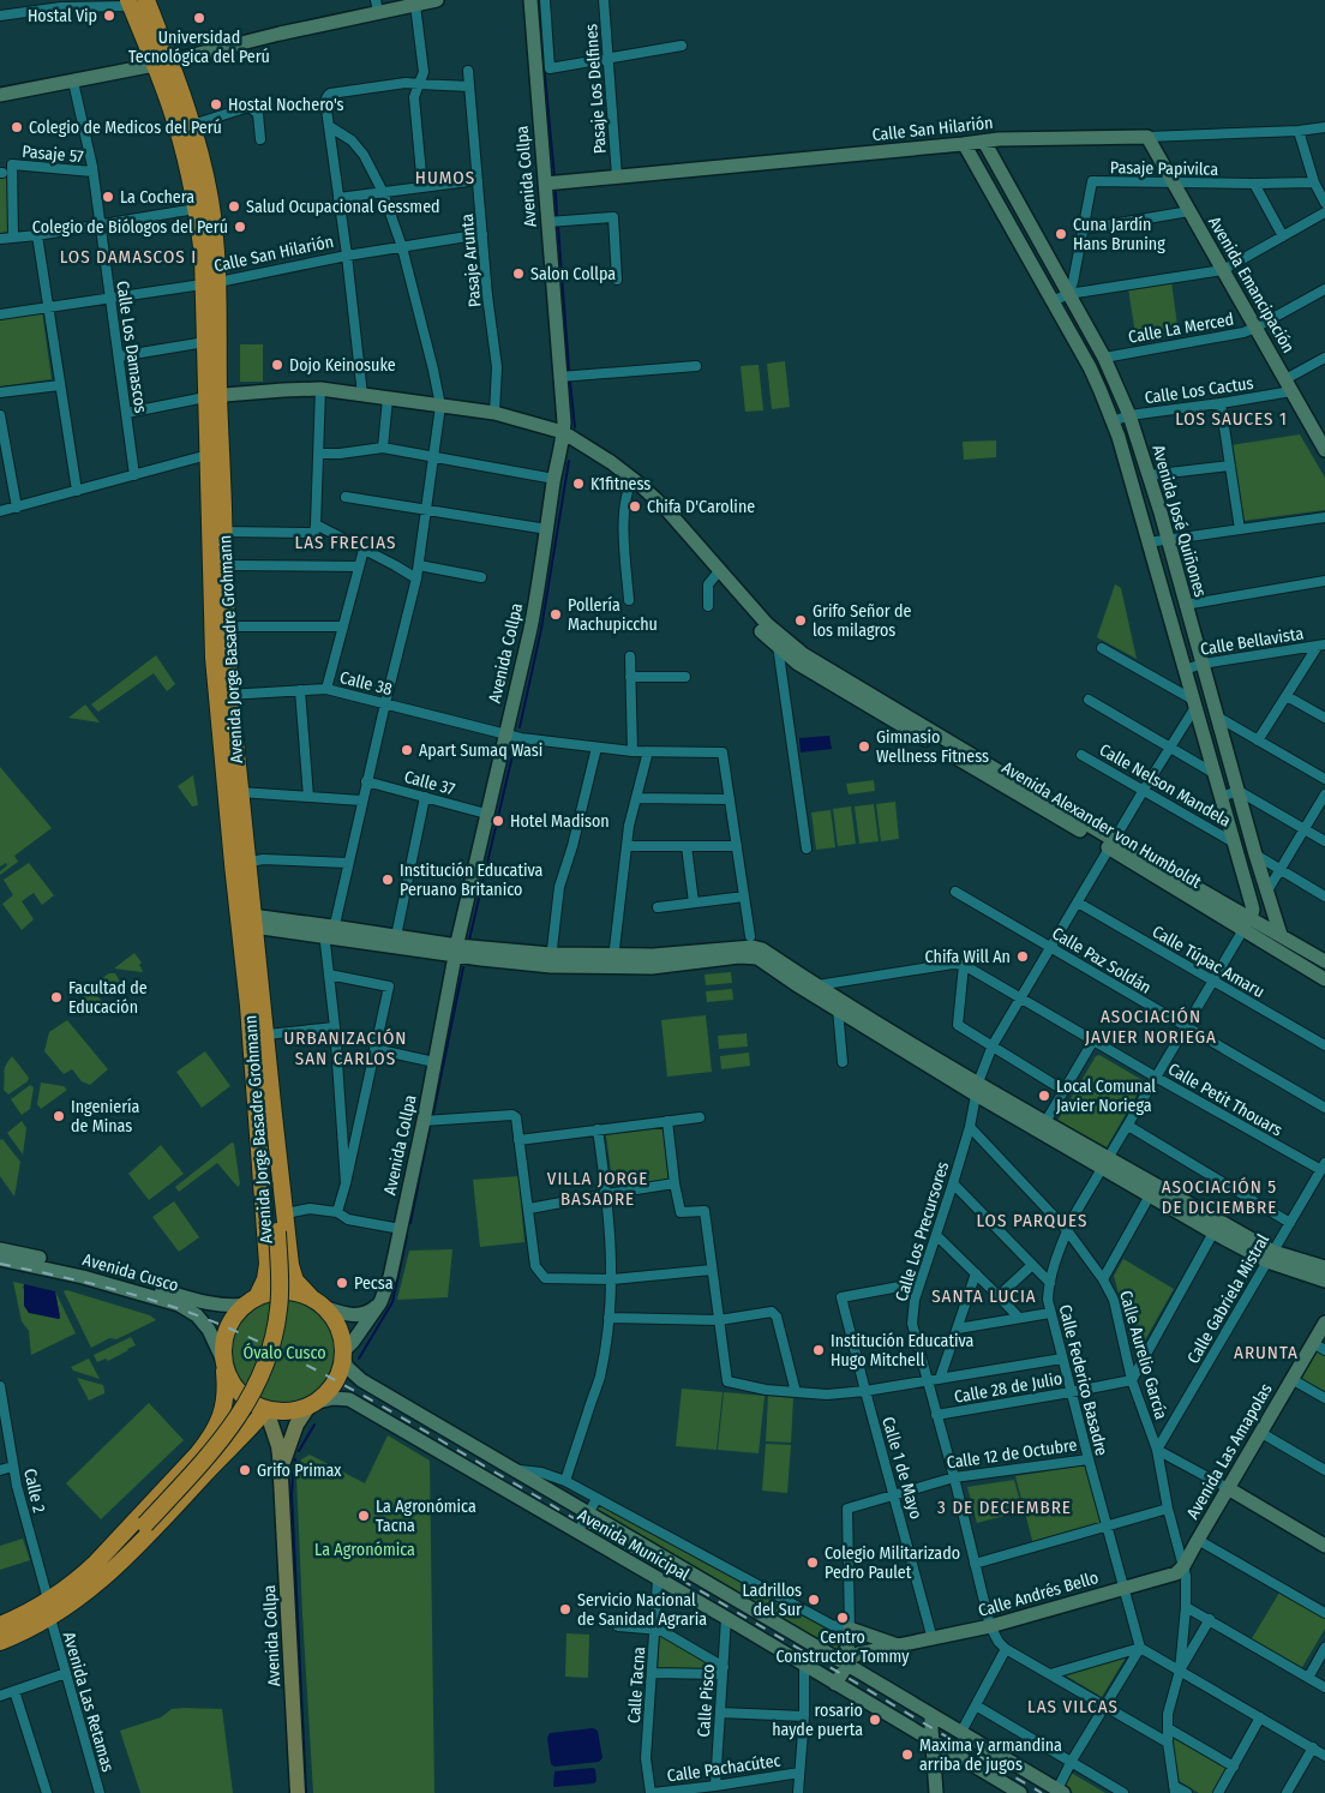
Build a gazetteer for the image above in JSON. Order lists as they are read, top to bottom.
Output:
{
  "streets": {
    "highway": ["Avenida Jorge Basadre Grohmann"],
    "main road": ["Avenida Collpa"],
    "street": [
      "Pasaje Los Delfines",
      "Calle San Hilarión",
      "Pasaje 57",
      "Pasaje Papivilca",
      "Pasaje Arunta",
      "Avenida Emancipación",
      "Calle La Merced",
      "Calle Los Damascos",
      "Calle Los Cactus",
      "Avenida José Quiñones",
      "Calle Bellavista",
      "Calle 38",
      "Calle 37",
      "Calle Nelson Mandela",
      "Avenida Alexander von Humboldt",
      "Calle Paz Soldán",
      "Calle Túpac Amaru",
      "Calle Petit Thouars",
      "Calle Los Precursores",
      "Avenida Cusco",
      "Calle Gabriela Mistral",
      "Calle Aurelio García",
      "Calle Federico Basadre",
      "Calle 28 de Julio",
      "Avenida Las Amapolas",
      "Calle 12 de Octubre",
      "Calle 1 de Mayo",
      "Calle 2",
      "Avenida Municipal",
      "Calle Andrés Bello",
      "Calle Tacna",
      "Calle Pisco",
      "Avenida Las Retamas",
      "Calle Pachacútec"
    ]
  },
  "crossings": [
    ["Pasaje Los Delfines", "Calle San Hilarión"],
    ["Calle San Hilarión", "Avenida Collpa"],
    ["Calle San Hilarión", "Pasaje Arunta"],
    ["Calle San Hilarión", "Avenida Emancipación"],
    ["Calle San Hilarión", "Calle Los Damascos"],
    ["Calle San Hilarión", "Avenida José Quiñones"],
    ["Calle San Hilarión", "Avenida Jorge Basadre Grohmann"],
    ["Pasaje 57", "Calle Los Damascos"],
    ["Pasaje Papivilca", "Avenida Emancipación"],
    ["Pasaje Papivilca", "Avenida José Quiñones"],
    ["Avenida Collpa", "Avenida Jorge Basadre Grohmann"],
    ["Avenida Collpa", "Calle 38"],
    ["Avenida Collpa", "Calle 37"],
    ["Avenida Collpa", "Avenida Alexander von Humboldt"],
    ["Avenida Collpa", "Avenida Cusco"],
    ["Avenida Collpa", "Avenida Municipal"],
    ["Pasaje Arunta", "Avenida Alexander von Humboldt"],
    ["Avenida Emancipación", "Calle La Merced"],
    ["Avenida Emancipación", "Calle Los Cactus"],
    ["Calle La Merced", "Avenida José Quiñones"],
    ["Calle Los Damascos", "Avenida Alexander von Humboldt"],
    ["Calle Los Cactus", "Avenida José Quiñones"],
    ["Avenida José Quiñones", "Calle Bellavista"],
    ["Avenida José Quiñones", "Avenida Alexander von Humboldt"],
    ["Avenida Jorge Basadre Grohmann", "Calle 38"],
    ["Avenida Jorge Basadre Grohmann", "Avenida Alexander von Humboldt"],
    ["Avenida Jorge Basadre Grohmann", "Avenida Cusco"],
    ["Avenida Jorge Basadre Grohmann", "Avenida Municipal"],
    ["Avenida Alexander von Humboldt", "Calle Federico Basadre"],
    ["Calle Paz Soldán", "Calle Federico Basadre"],
    ["Calle Túpac Amaru", "Calle Federico Basadre"],
    ["Calle Petit Thouars", "Calle Gabriela Mistral"],
    ["Calle Petit Thouars", "Calle Federico Basadre"],
    ["Calle Los Precursores", "Calle Aurelio García"],
    ["Calle Los Precursores", "Calle 28 de Julio"],
    ["Calle Los Precursores", "Calle 12 de Octubre"],
    ["Calle Los Precursores", "Calle 1 de Mayo"],
    ["Calle Los Precursores", "Calle Andrés Bello"],
    ["Avenida Cusco", "Avenida Municipal"],
    ["Calle Gabriela Mistral", "Calle Aurelio García"],
    ["Calle Aurelio García", "Calle Federico Basadre"],
    ["Calle Aurelio García", "Calle 28 de Julio"],
    ["Calle Aurelio García", "Avenida Las Amapolas"],
    ["Calle Aurelio García", "Calle Andrés Bello"],
    ["Calle Federico Basadre", "Calle 28 de Julio"],
    ["Calle Federico Basadre", "Calle 12 de Octubre"],
    ["Calle Federico Basadre", "Calle Andrés Bello"],
    ["Avenida Las Amapolas", "Calle Andrés Bello"],
    ["Calle 12 de Octubre", "Calle 1 de Mayo"],
    ["Calle 12 de Octubre", "Avenida Municipal"],
    ["Calle 12 de Octubre", "Calle Andrés Bello"],
    ["Calle 1 de Mayo", "Calle Andrés Bello"],
    ["Avenida Municipal", "Calle Andrés Bello"],
    ["Avenida Municipal", "Calle Tacna"],
    ["Avenida Municipal", "Calle Pisco"],
    ["Calle Tacna", "Calle Pachacútec"],
    ["Calle Pisco", "Calle Pachacútec"]
  ],
  "districts": [
    "HUMOS",
    "LOS DAMASCOS I",
    "LOS SAUCES 1",
    "LAS FRECIAS",
    "ASOCIACIÓN JAVIER NORIEGA",
    "URBANIZACIÓN SAN CARLOS",
    "VILLA JORGE BASADRE",
    "ASOCIACIÓN 5 DE DICIEMBRE",
    "LOS PARQUES",
    "SANTA LUCIA",
    "ARUNTA",
    "3 DE DECIEMBRE",
    "LAS VILCAS"
  ],
  "parks": ["Óvalo Cusco", "La Agronómica"],
  "places": [
    "Hostal Vip",
    "Universidad Tecnológica del Perú",
    "Hostal Nochero's",
    "Colegio de Medicos del Perú",
    "La Cochera",
    "Salud Ocupacional Gessmed",
    "Colegio de Biólogos del Perú",
    "Cuna Jardín Hans Bruning",
    "Salon Collpa",
    "Dojo Keinosuke",
    "K1fitness",
    "Chifa D'Caroline",
    "Pollería Machupicchu",
    "Grifo Señor de los milagros",
    "Gimnasio Wellness Fitness",
    "Apart Sumaq Wasi",
    "Hotel Madison",
    "Institución Educativa Peruano Britanico",
    "Chifa Will An",
    "Facultad de Educación",
    "Local Comunal Javier Noriega",
    "Ingeniería de Minas",
    "Pecsa",
    "Institución Educativa Hugo Mitchell",
    "Grifo Primax",
    "La Agronómica Tacna",
    "Colegio Militarizado Pedro Paulet",
    "Ladrillos del Sur",
    "Servicio Nacional de Sanidad Agraria",
    "Centro Constructor Tommy",
    "rosario hayde puerta",
    "Maxima y armandina arriba de jugos"
  ]
}
